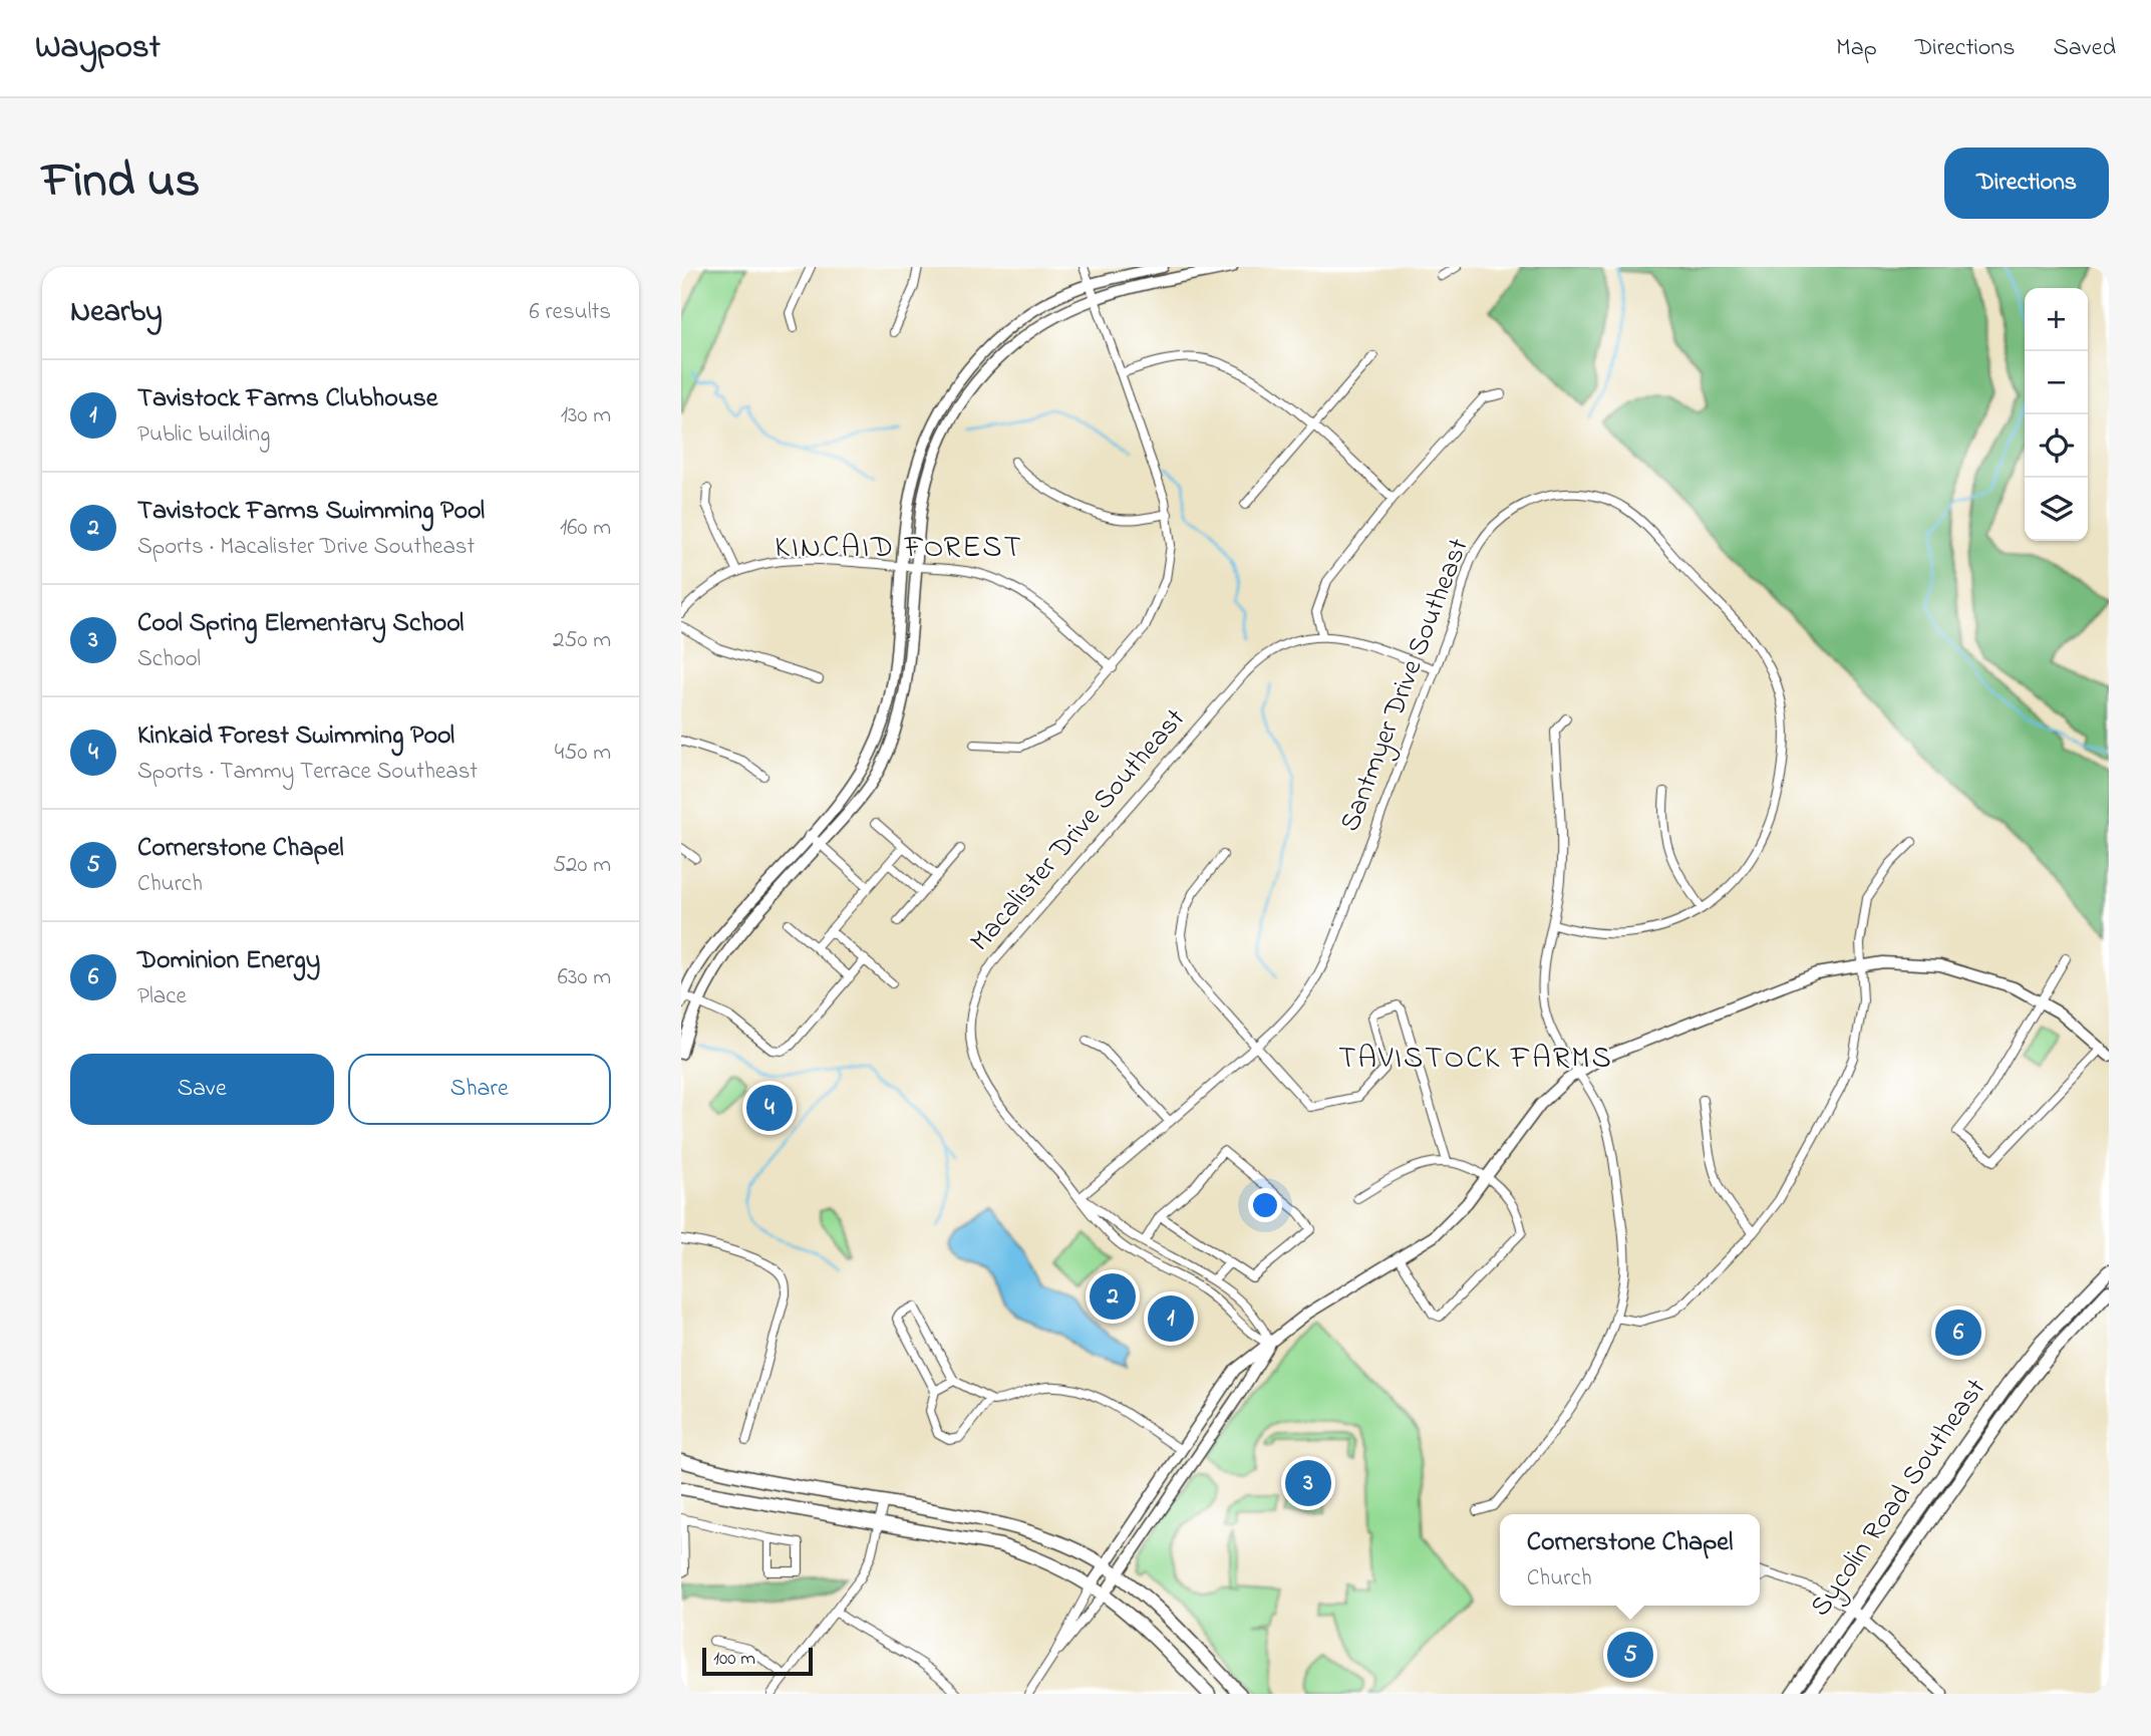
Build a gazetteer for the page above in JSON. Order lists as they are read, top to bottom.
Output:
{
  "streets": {
    "main road": ["Sycolin Road Southeast"],
    "street": ["Santmyer Drive Southeast", "Macalister Drive Southeast"]
  },
  "crossings": [
    ["Santmyer Drive Southeast", "Macalister Drive Southeast"]
  ],
  "districts": ["KINCAID FOREST", "TAVISTOCK FARMS"],
  "scale_bar": "100 m",
  "page": {
    "header": "Waypost",
    "nav": ["Map", "Directions", "Saved"],
    "title": "Find us",
    "buttons": [
      "Directions",
      ["Save", "Share"]
    ],
    "heading": ["Nearby", "6 results"],
    "map_buttons": ["+", "−"],
    "list": [
      {
        "mark": "1",
        "name": "Tavistock Farms Clubhouse",
        "note": "Public building",
        "value": "130 m"
      },
      {
        "mark": "2",
        "name": "Tavistock Farms Swimming Pool",
        "note": "Sports · Macalister Drive Southeast",
        "value": "160 m"
      },
      {
        "mark": "3",
        "name": "Cool Spring Elementary School",
        "note": "School",
        "value": "250 m"
      },
      {
        "mark": "4",
        "name": "Kinkaid Forest Swimming Pool",
        "note": "Sports · Tammy Terrace Southeast",
        "value": "450 m"
      },
      {
        "mark": "5",
        "name": "Cornerstone Chapel",
        "note": "Church",
        "value": "520 m"
      },
      {
        "mark": "6",
        "name": "Dominion Energy",
        "note": "Place",
        "value": "630 m"
      }
    ],
    "pins": [
      "4",
      "2",
      "1",
      "6",
      "3",
      "5"
    ],
    "popup": ["Cornerstone Chapel", "Church"],
    "scale": "100 m"
  }
}
